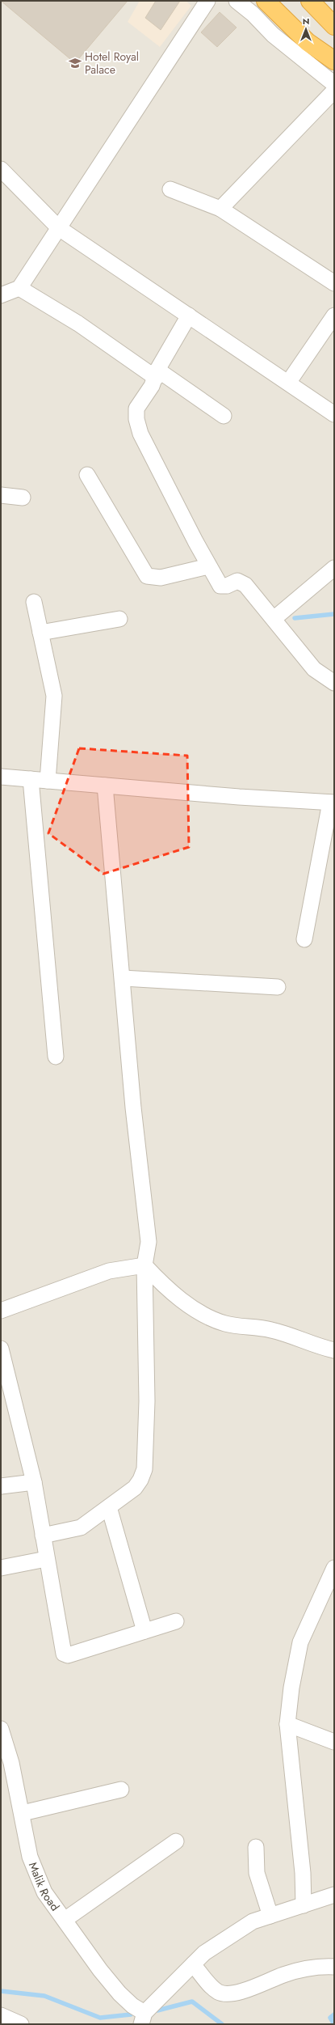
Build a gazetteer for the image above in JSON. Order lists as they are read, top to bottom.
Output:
{
  "streets": {
    "street": ["Malik Road"]
  },
  "places": {
    "school or university": ["Hotel Royal Palace"]
  },
  "north": "top"
}
